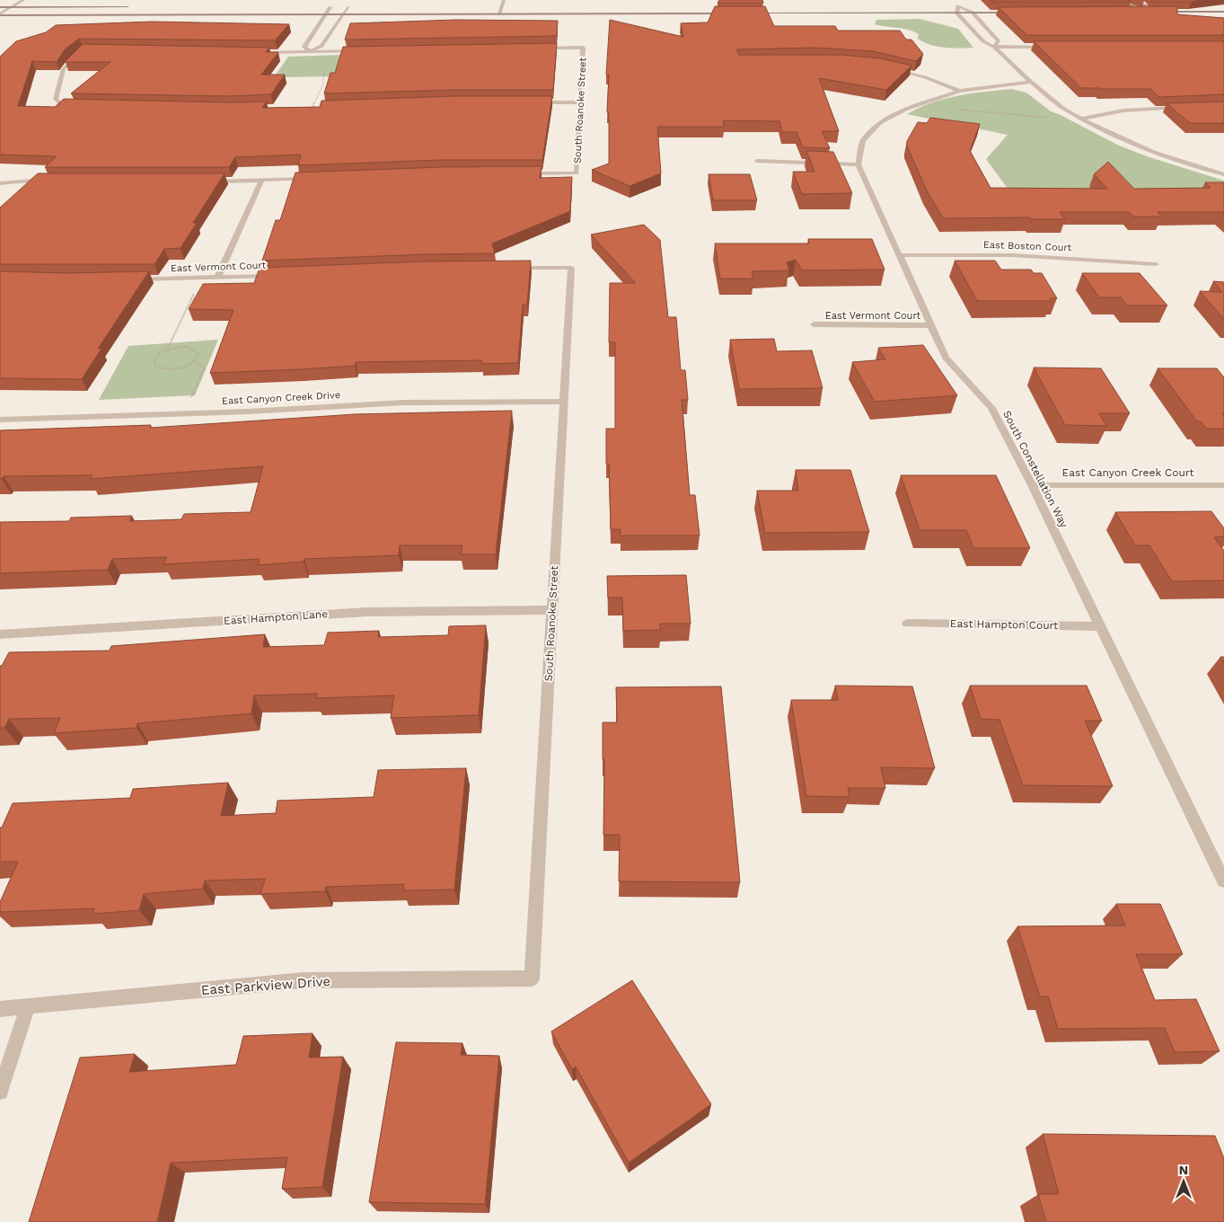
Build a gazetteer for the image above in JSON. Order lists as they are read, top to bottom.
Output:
{
  "streets": {
    "street": [
      "South Roanoke Street",
      "East Boston Court",
      "East Vermont Court",
      "East Canyon Creek Drive",
      "South Constellation Way",
      "East Canyon Creek Court",
      "East Hampton Lane",
      "East Hampton Court",
      "East Parkview Drive"
    ]
  },
  "crossings": [
    ["South Roanoke Street", "East Canyon Creek Drive"],
    ["South Roanoke Street", "East Hampton Lane"],
    ["South Roanoke Street", "East Parkview Drive"],
    ["East Boston Court", "South Constellation Way"],
    ["East Vermont Court", "South Constellation Way"],
    ["South Constellation Way", "East Canyon Creek Court"],
    ["South Constellation Way", "East Hampton Court"]
  ],
  "north": "top"
}
